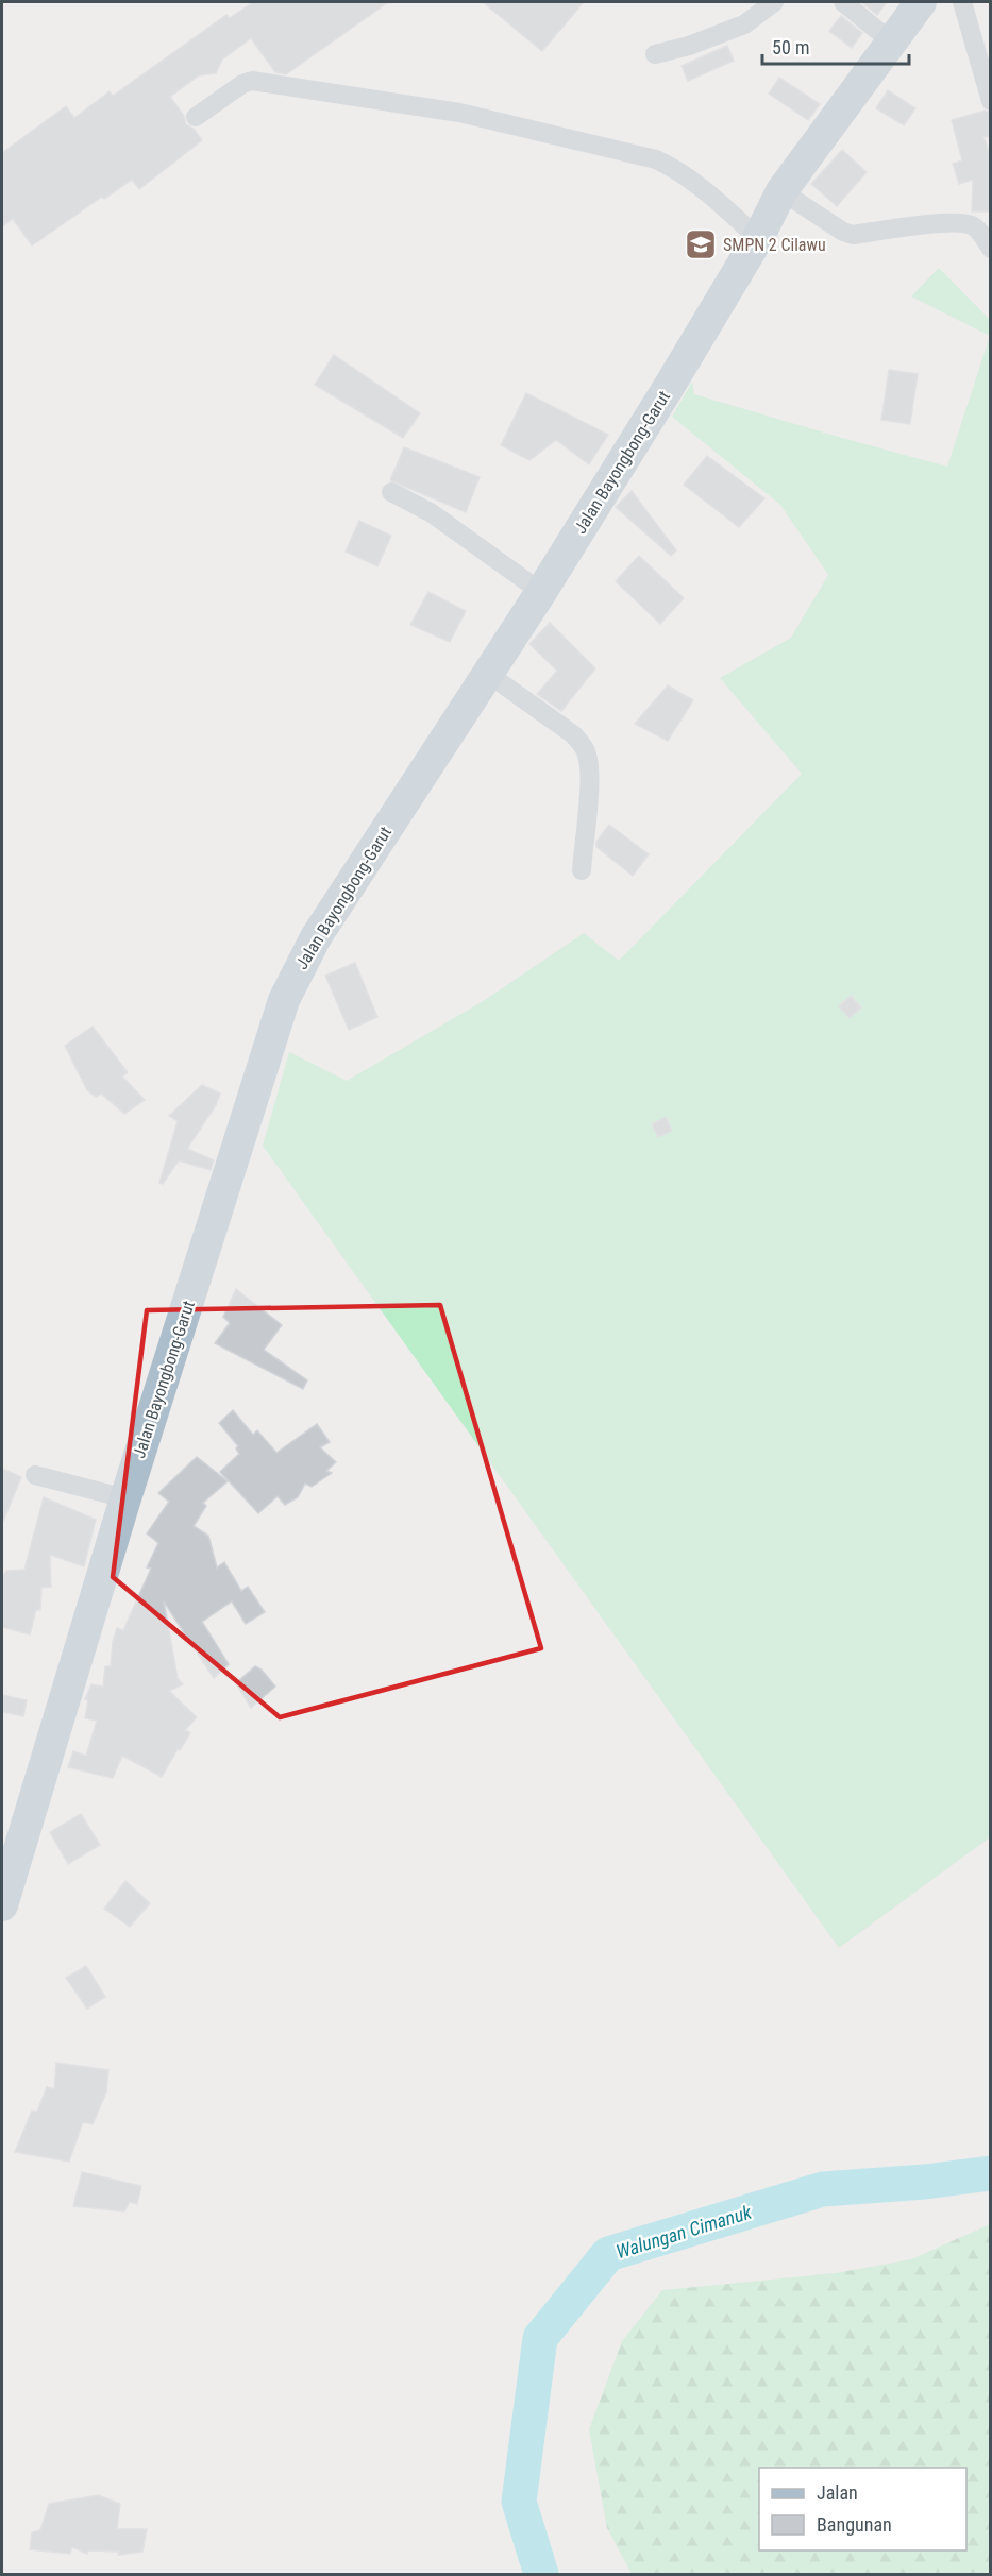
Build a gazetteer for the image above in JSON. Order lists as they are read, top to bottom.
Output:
{
  "streets": {
    "main road": ["Jalan Bayongbong-Garut"]
  },
  "water": ["Walungan Cimanuk"],
  "places": {
    "school or university": ["SMPN 2 Cilawu"]
  },
  "legend": ["Jalan", "Bangunan"],
  "scale_bar": "50 m"
}
